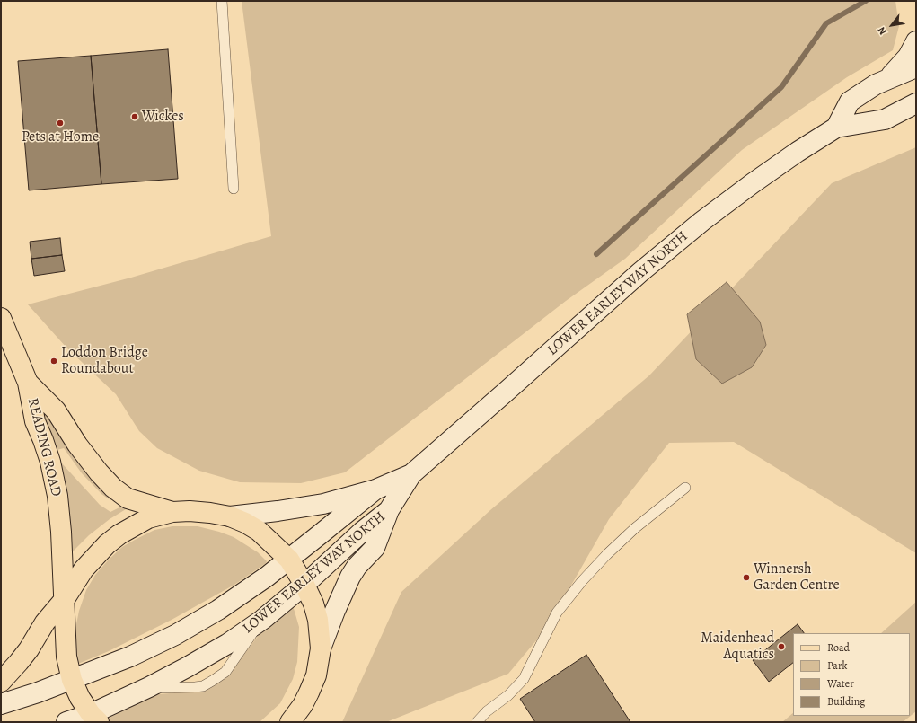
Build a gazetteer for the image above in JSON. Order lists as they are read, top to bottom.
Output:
{
  "streets": {
    "main road": ["LOWER EARLEY WAY NORTH", "READING ROAD"]
  },
  "crossings": [
    ["LOWER EARLEY WAY NORTH", "READING ROAD"]
  ],
  "places": [
    "Wickes",
    "Pets at Home",
    "Loddon Bridge Roundabout",
    "Winnersh Garden Centre",
    "Maidenhead Aquatics"
  ],
  "legend": [
    "Road",
    "Park",
    "Water",
    "Building"
  ],
  "north": "bottom left"
}
